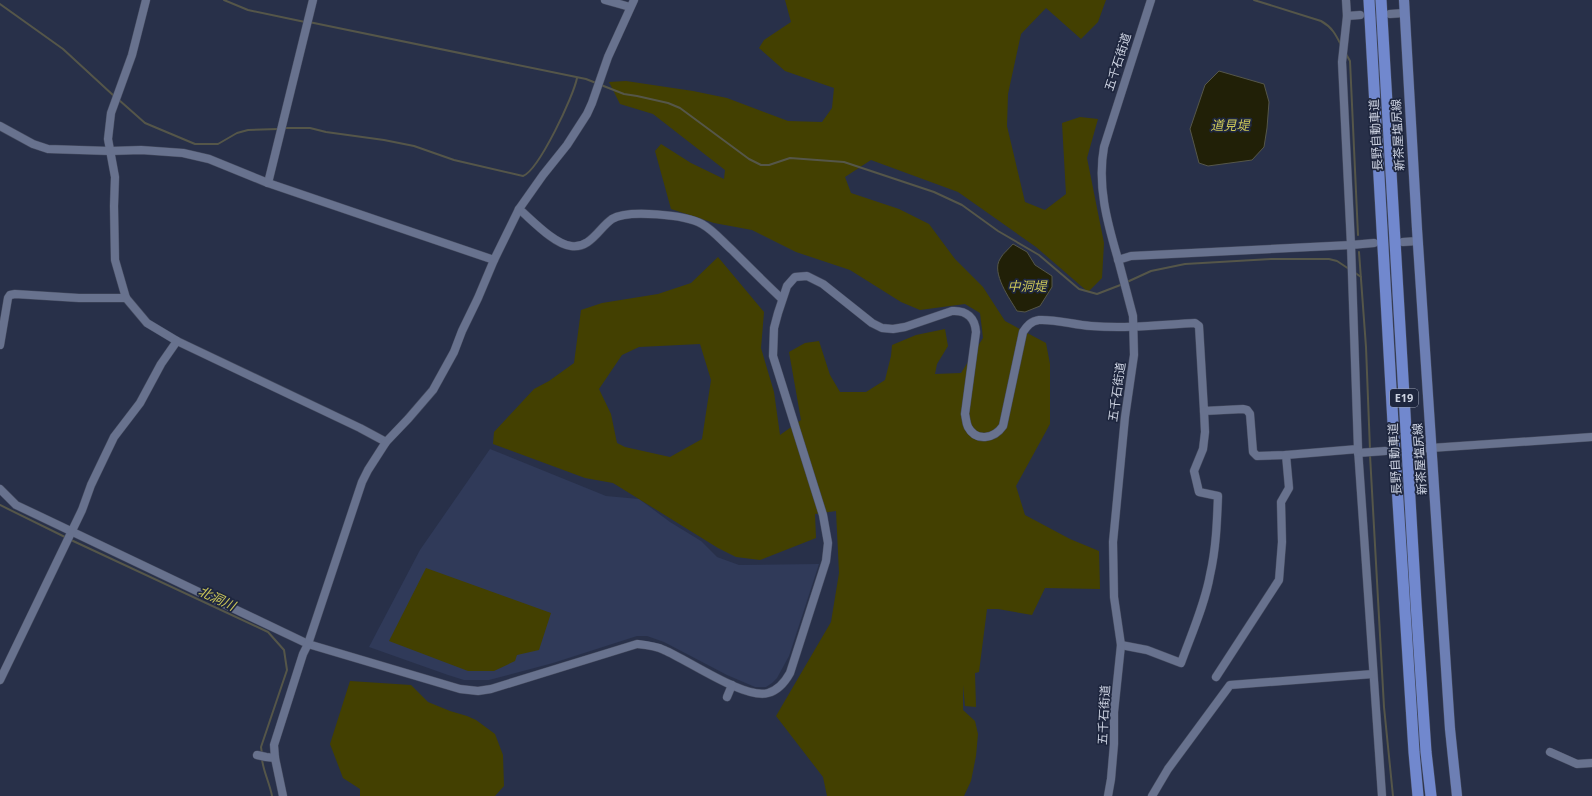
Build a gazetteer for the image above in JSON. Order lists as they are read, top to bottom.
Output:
{
  "streets": {
    "highway": ["長野自動車道", "E19"],
    "main road": ["新茶屋塩尻線"],
    "street": ["五千石街道"]
  },
  "water": ["道見堤", "中洞堤", "北洞川"]
}
